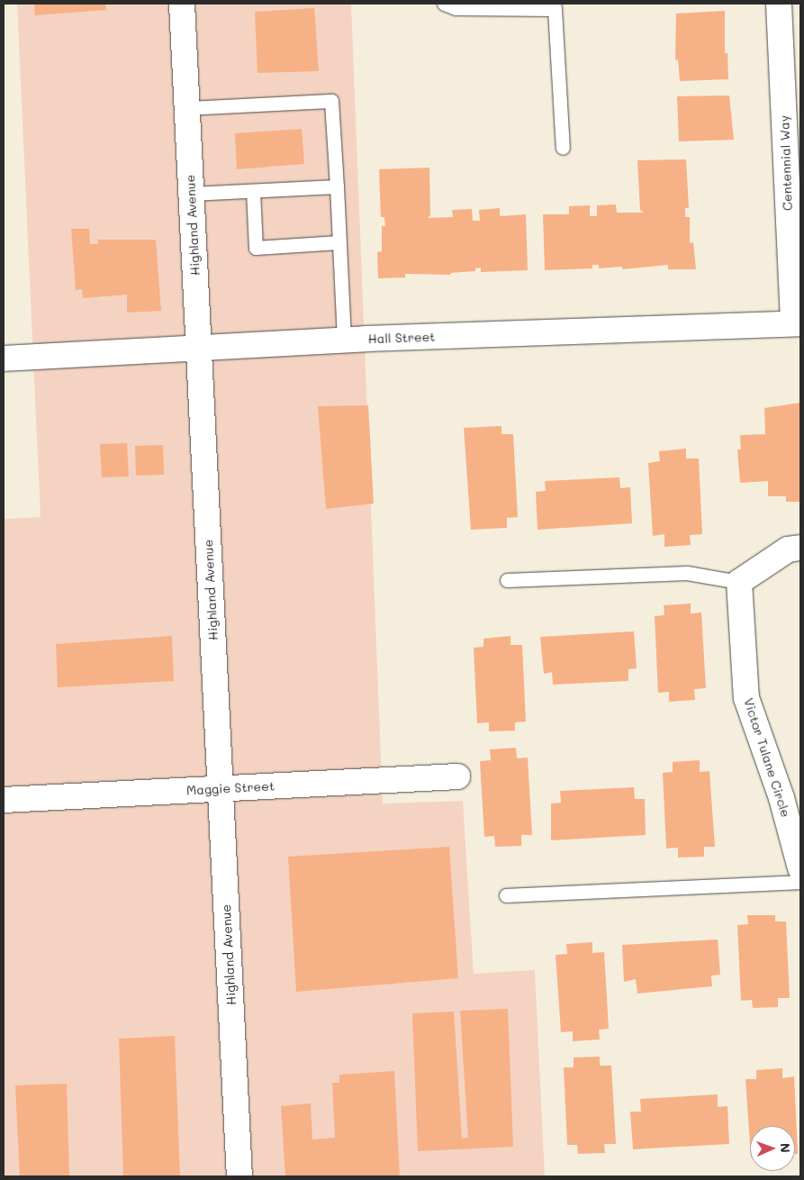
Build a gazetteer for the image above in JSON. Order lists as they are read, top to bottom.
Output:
{
  "streets": {
    "street": [
      "Centennial Way",
      "Highland Avenue",
      "Hall Street",
      "Victor Tulane Circle",
      "Maggie Street"
    ]
  },
  "crossings": [
    ["Centennial Way", "Hall Street"],
    ["Highland Avenue", "Hall Street"],
    ["Highland Avenue", "Maggie Street"]
  ],
  "north": "right"
}
